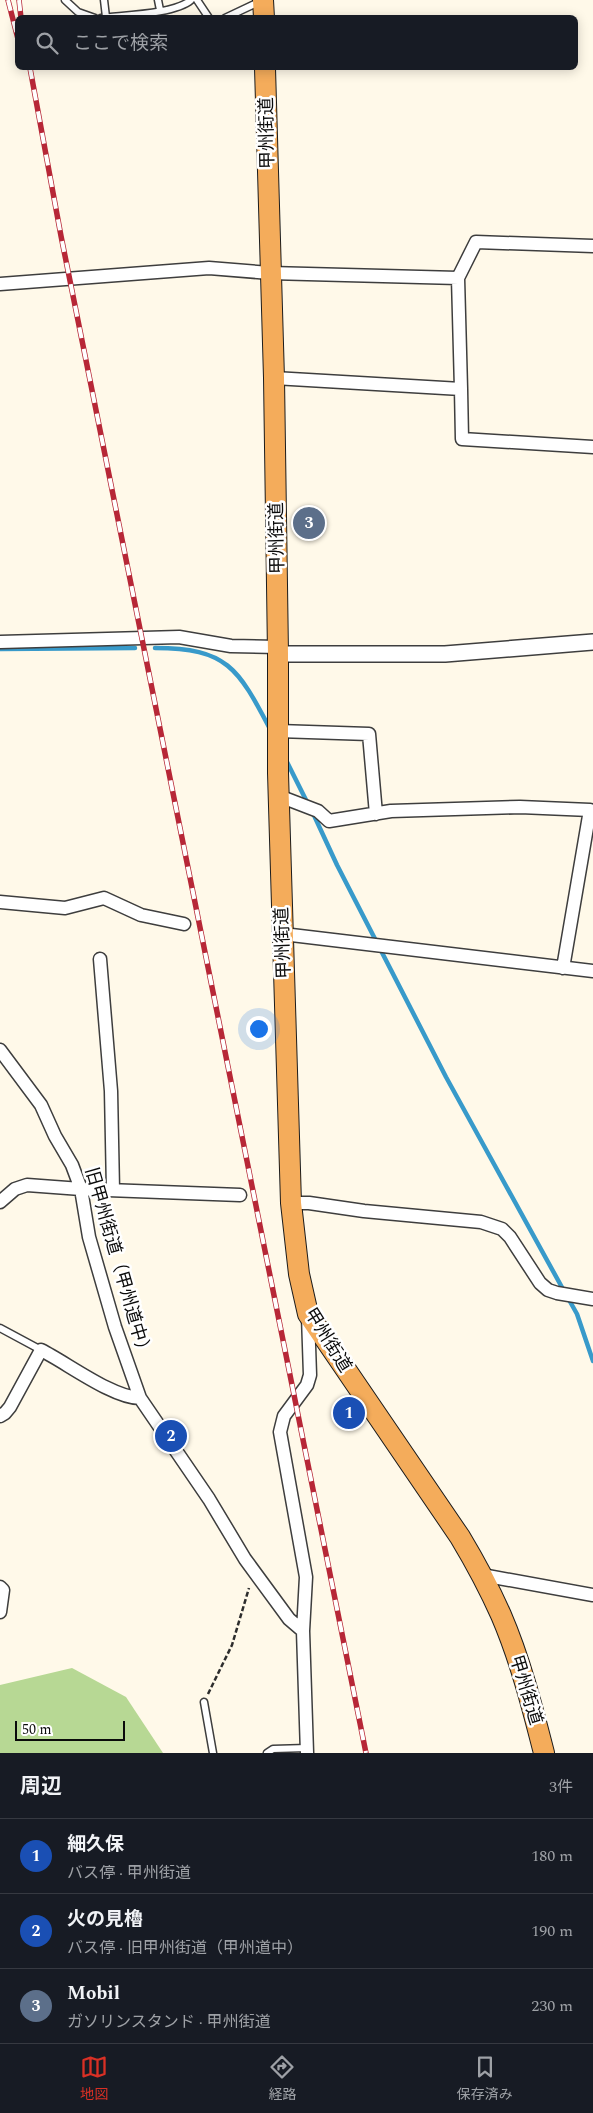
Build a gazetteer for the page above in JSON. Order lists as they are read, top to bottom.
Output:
{
  "streets": {
    "highway": ["甲州街道"],
    "street": ["旧甲州街道（甲州道中）"]
  },
  "scale_bar": "50 m",
  "page": {
    "search": "ここで検索",
    "pins": ["3", "1", "2"],
    "scale": "50 m",
    "heading": ["周辺", "3件"],
    "list": [
      {
        "mark": "1",
        "name": "細久保",
        "note": "バス停 · 甲州街道",
        "value": "180 m"
      },
      {
        "mark": "2",
        "name": "火の見櫓",
        "note": "バス停 · 旧甲州街道（甲州道中）",
        "value": "190 m"
      },
      {
        "mark": "3",
        "name": "Mobil",
        "note": "ガソリンスタンド · 甲州街道",
        "value": "230 m"
      }
    ],
    "nav": ["地図", "経路", "保存済み"]
  }
}
